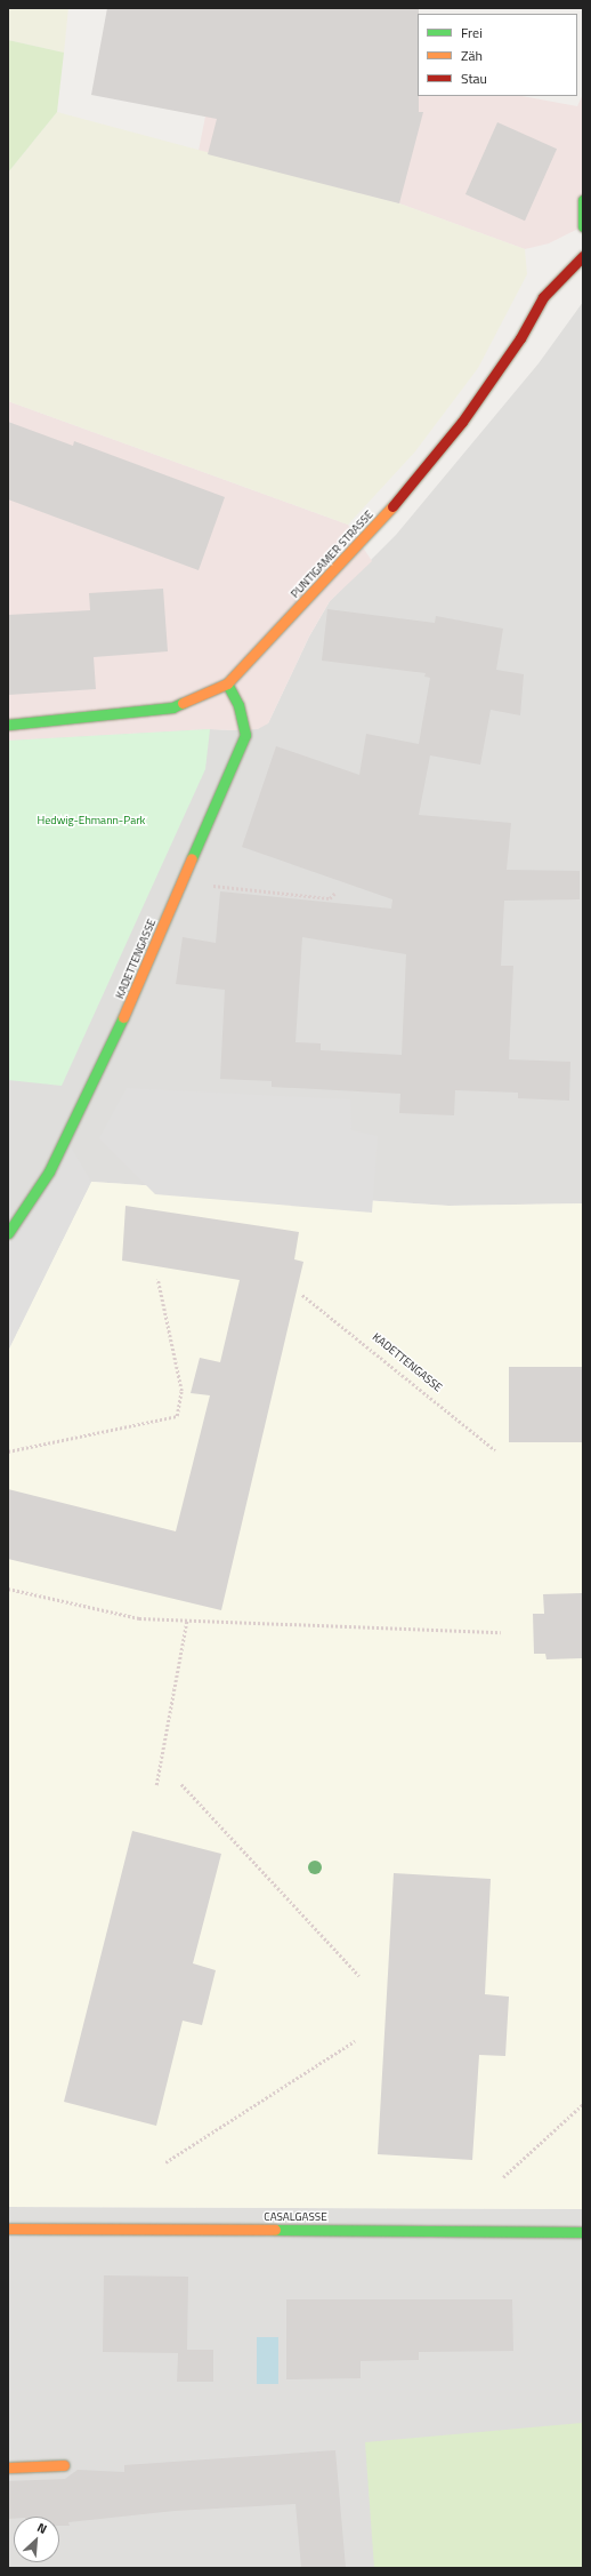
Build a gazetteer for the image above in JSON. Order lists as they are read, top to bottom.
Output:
{
  "streets": {
    "street": ["PUNTIGAMER STRASSE", "KADETTENGASSE", "CASALGASSE"]
  },
  "crossings": [
    ["PUNTIGAMER STRASSE", "KADETTENGASSE"]
  ],
  "parks": ["Hedwig-Ehmann-Park"],
  "legend": ["Frei", "Zäh", "Stau"],
  "north": "top right"
}
